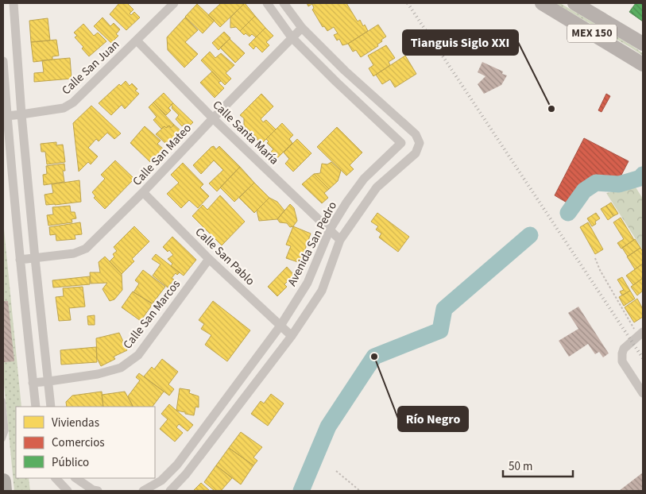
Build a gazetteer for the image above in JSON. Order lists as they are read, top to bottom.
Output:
{
  "streets": {
    "main road": ["MEX 150"],
    "street": [
      "Calle San Juan",
      "Calle Santa María",
      "Calle San Mateo",
      "Avenida San Pedro",
      "Calle San Pablo",
      "Calle San Marcos"
    ]
  },
  "crossings": [
    ["Calle San Juan", "Calle Santa María"],
    ["Calle Santa María", "Calle San Mateo"],
    ["Calle Santa María", "Avenida San Pedro"],
    ["Calle San Mateo", "Calle San Pablo"],
    ["Avenida San Pedro", "Calle San Pablo"],
    ["Calle San Pablo", "Calle San Marcos"]
  ],
  "places": ["Tianguis Siglo XXI", "Río Negro"],
  "legend": ["Viviendas", "Comercios", "Público"],
  "scale_bar": "50 m"
}
